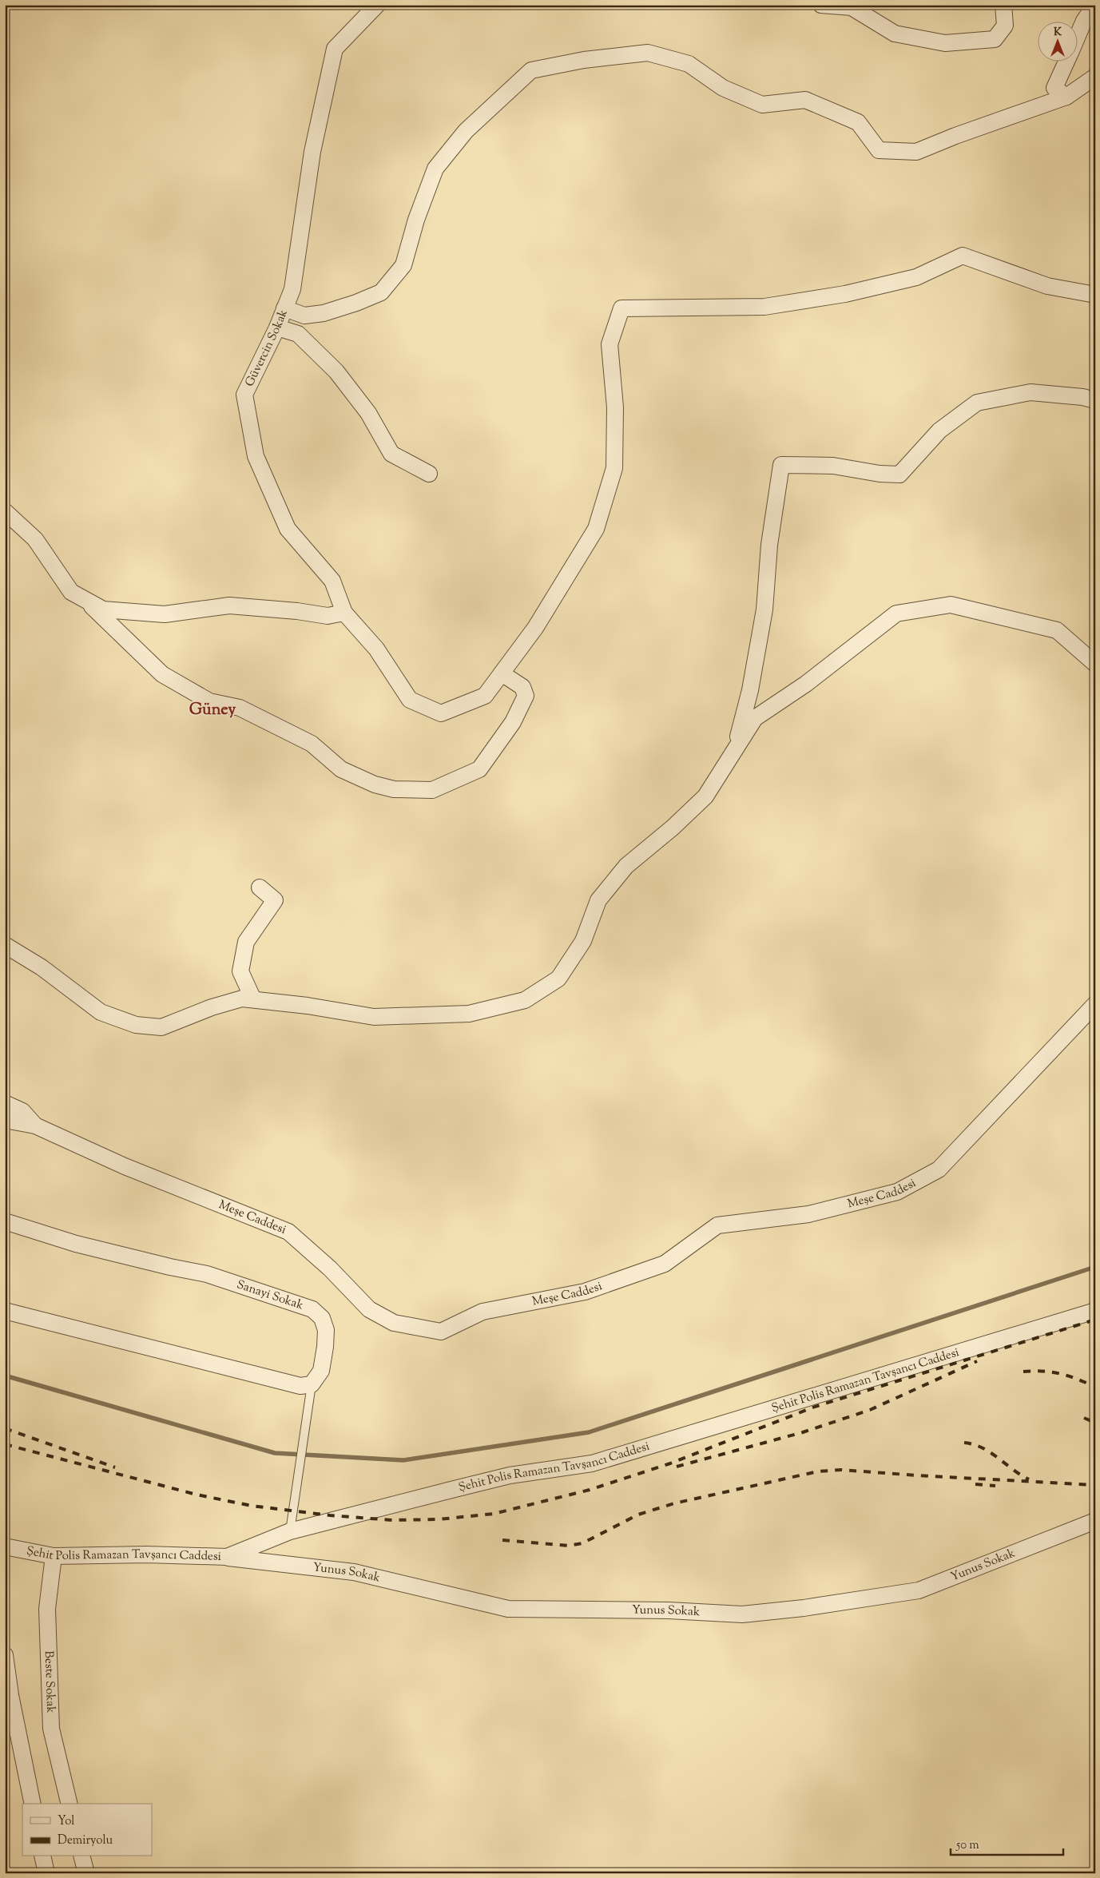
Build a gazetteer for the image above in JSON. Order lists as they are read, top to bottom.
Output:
{
  "streets": {
    "street": [
      "Güvercin Sokak",
      "Meşe Caddesi",
      "Sanayi Sokak",
      "Şehit Polis Ramazan Tavşancı Caddesi",
      "Yunus Sokak",
      "Beste Sokak"
    ]
  },
  "crossings": [
    ["Şehit Polis Ramazan Tavşancı Caddesi", "Yunus Sokak"],
    ["Şehit Polis Ramazan Tavşancı Caddesi", "Beste Sokak"]
  ],
  "districts": ["Güney"],
  "legend": ["Yol", "Demiryolu"],
  "scale_bar": "50 m",
  "north": "top"
}
